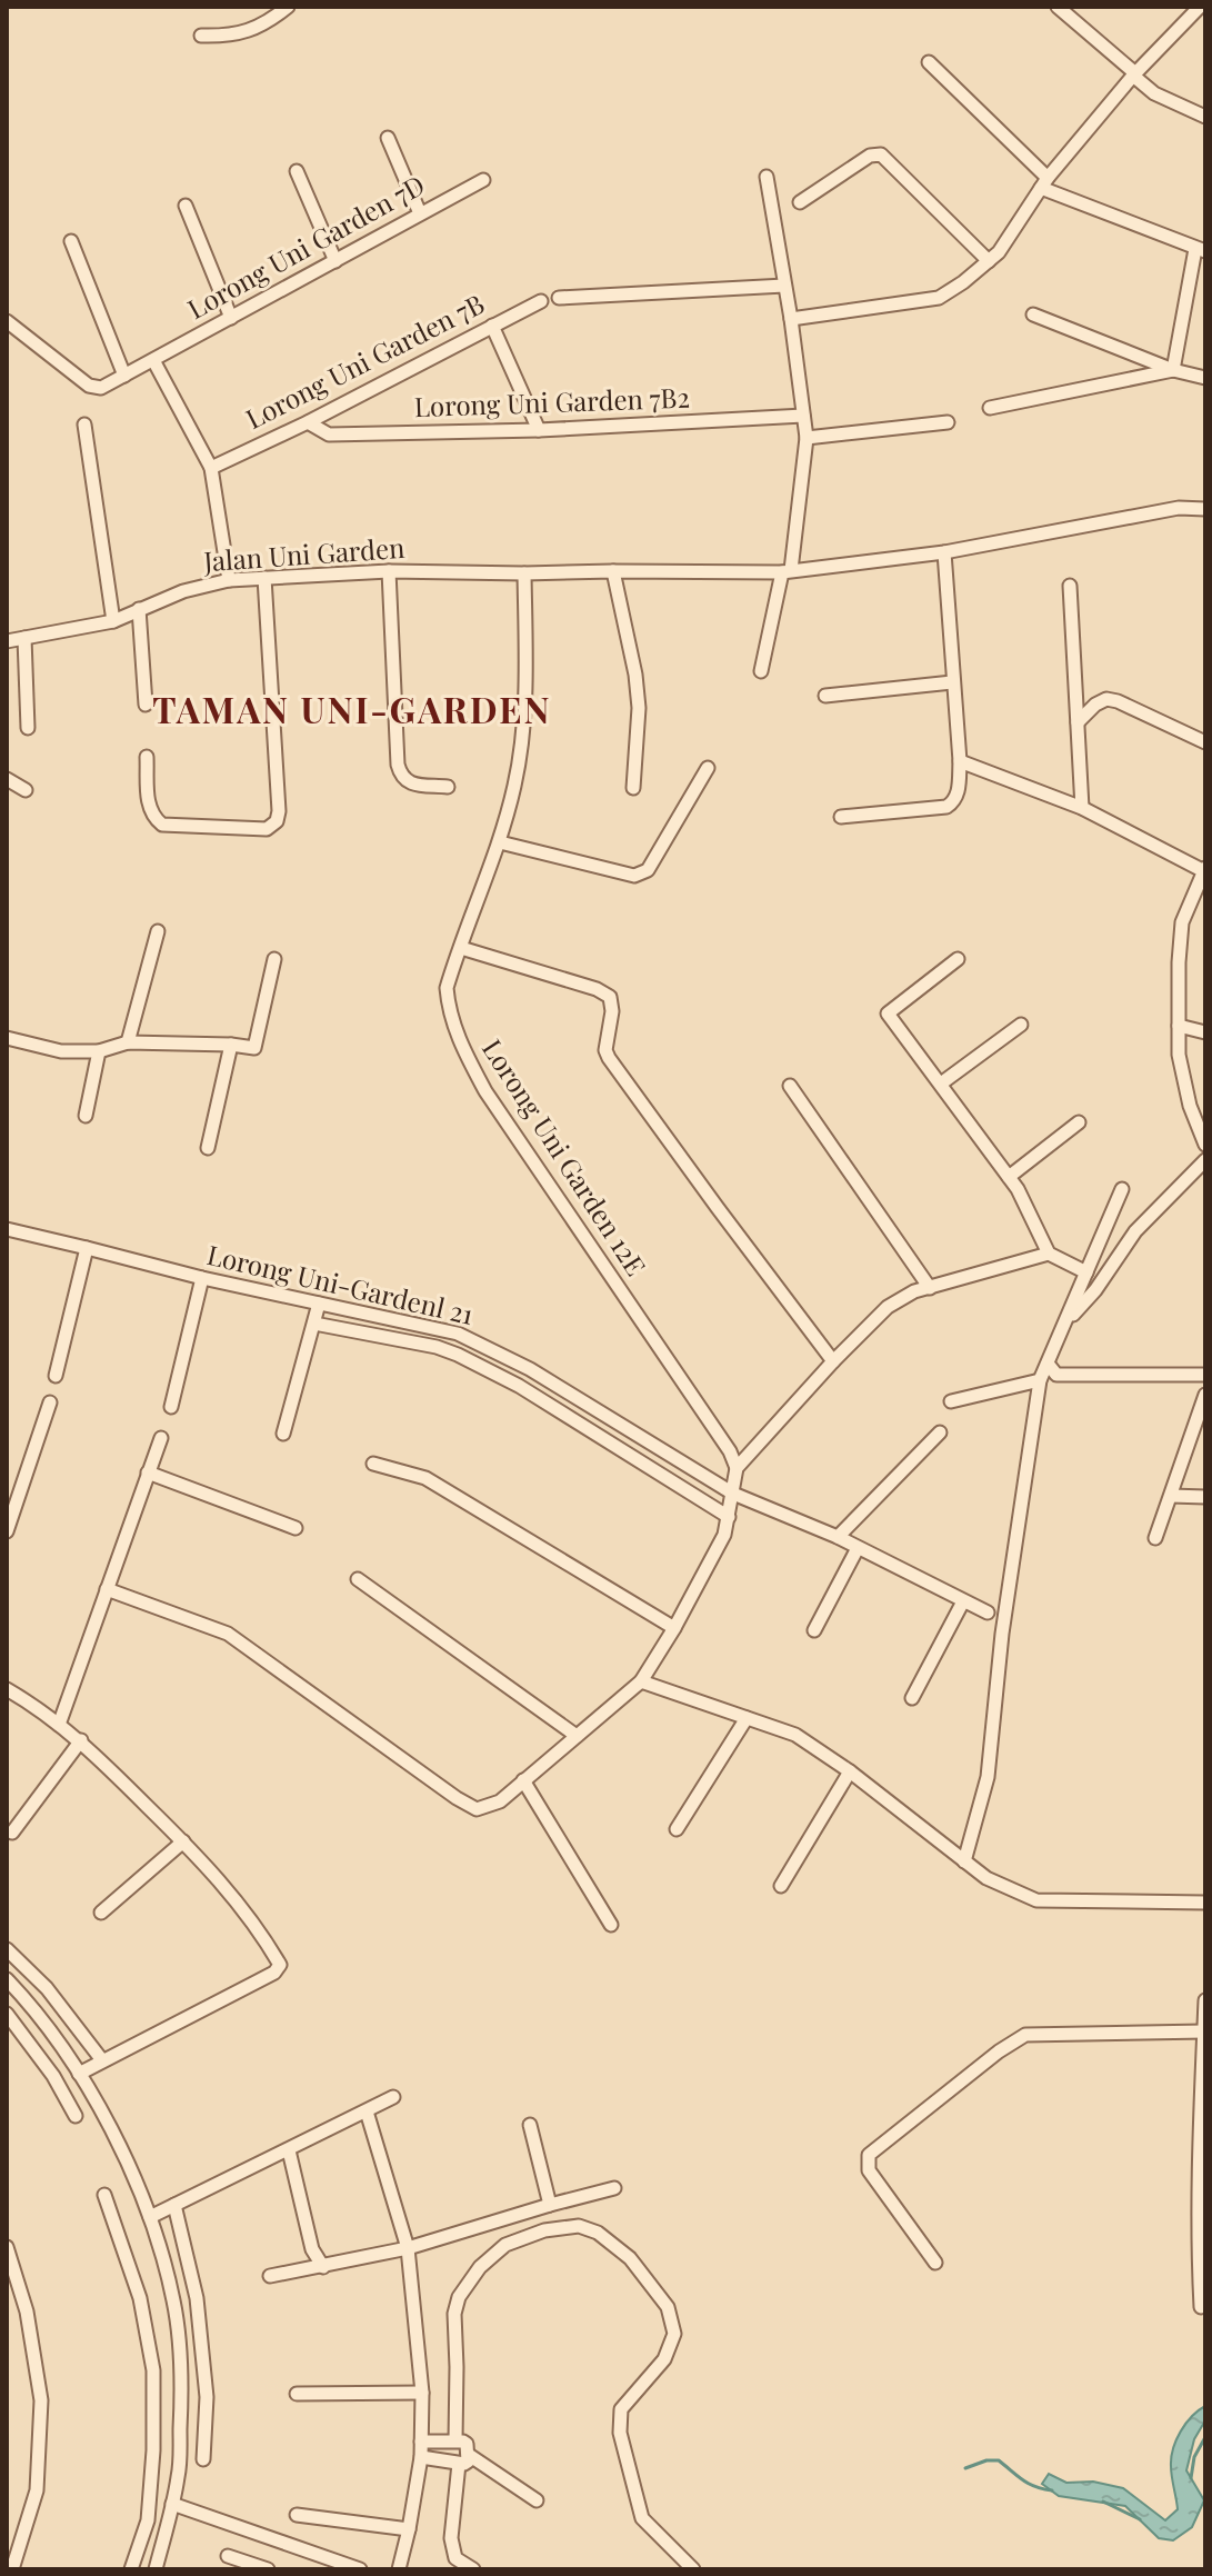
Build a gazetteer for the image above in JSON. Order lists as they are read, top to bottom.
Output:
{
  "streets": {
    "street": [
      "Lorong Uni Garden 7D",
      "Lorong Uni Garden 7B",
      "Lorong Uni Garden 7B2",
      "Jalan Uni Garden",
      "Lorong Uni Garden 12E",
      "Lorong Uni-Gardenl 21"
    ]
  },
  "crossings": [
    ["Lorong Uni Garden 7B", "Lorong Uni Garden 7B2"]
  ],
  "districts": ["TAMAN UNI-GARDEN"]
}
